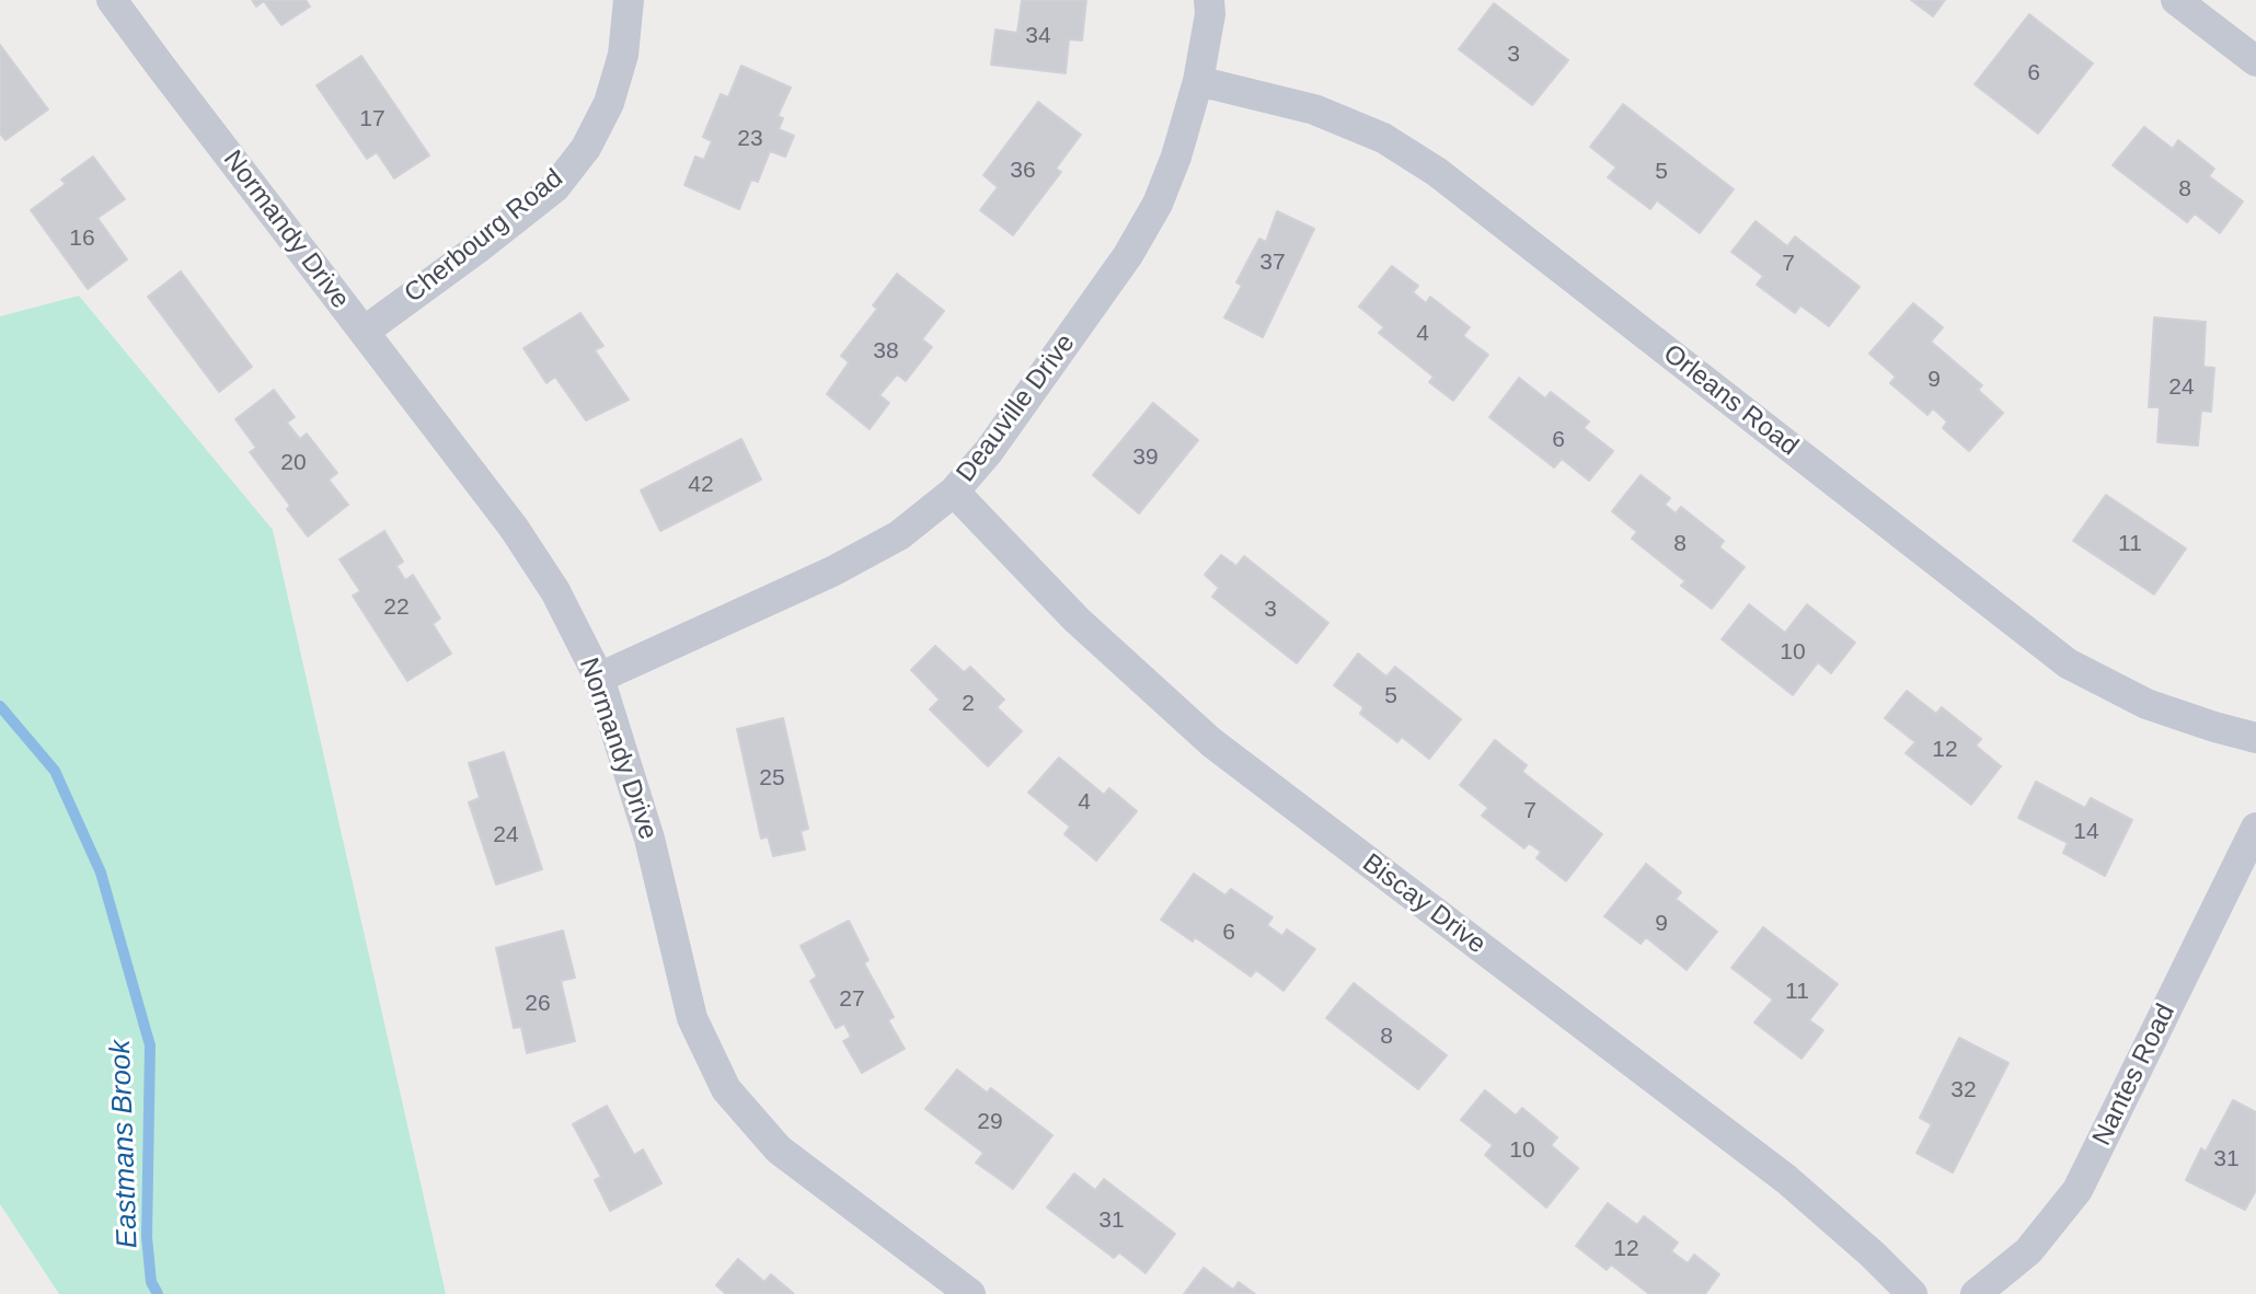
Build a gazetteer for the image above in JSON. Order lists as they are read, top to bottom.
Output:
{
  "streets": {
    "street": [
      "Normandy Drive",
      "Cherbourg Road",
      "Orleans Road",
      "Deauville Drive",
      "Biscay Drive",
      "Nantes Road"
    ]
  },
  "crossings": [
    ["Normandy Drive", "Cherbourg Road"],
    ["Normandy Drive", "Deauville Drive"],
    ["Orleans Road", "Deauville Drive"],
    ["Deauville Drive", "Biscay Drive"]
  ],
  "water": ["Eastmans Brook"],
  "house_numbers": [
    "34",
    "3",
    "6",
    "17",
    "23",
    "36",
    "5",
    "8",
    "16",
    "37",
    "7",
    "4",
    "38",
    "9",
    "24",
    "6",
    "39",
    "20",
    "42",
    "8",
    "11",
    "22",
    "3",
    "10",
    "5",
    "2",
    "12",
    "25",
    "4",
    "7",
    "14",
    "24",
    "9",
    "6",
    "11",
    "27",
    "26",
    "8",
    "32",
    "29",
    "10",
    "31",
    "31",
    "12"
  ]
}
